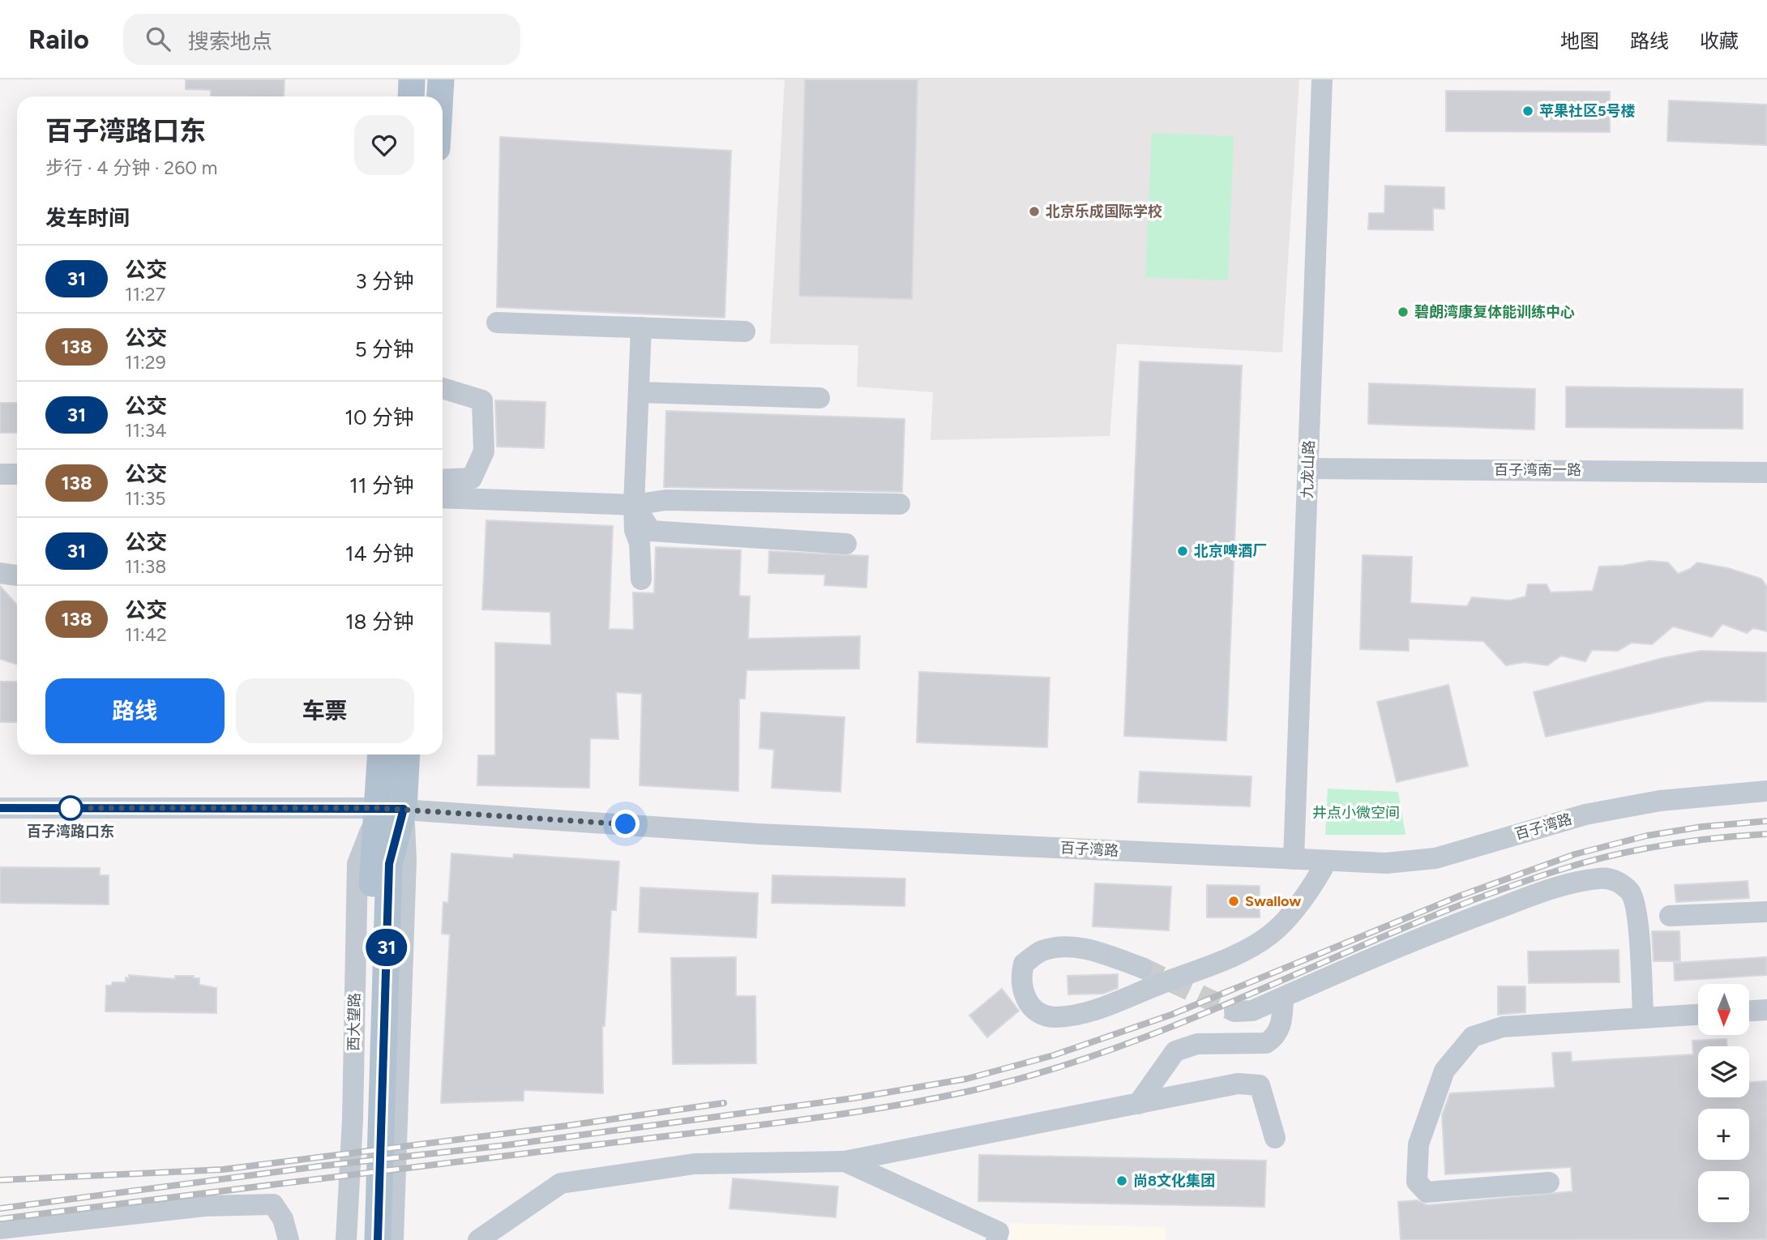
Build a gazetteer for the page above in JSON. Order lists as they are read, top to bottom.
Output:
{
  "streets": {
    "main road": ["西大望路"],
    "street": ["九龙山路", "百子湾南一路", "百子湾路"]
  },
  "crossings": [
    ["九龙山路", "百子湾南一路"],
    ["九龙山路", "百子湾路"],
    ["百子湾路", "西大望路"]
  ],
  "parks": ["井点小微空间"],
  "places": [
    "苹果社区5号楼",
    "北京乐成国际学校",
    "碧朗湾康复体能训练中心",
    "北京啤酒厂",
    "百子湾路口东",
    "Swallow",
    "尚8文化集团"
  ],
  "lines": ["bus line 31"],
  "north": "bottom",
  "page": {
    "header": "Railo",
    "search": "搜索地点",
    "nav": ["地图", "路线", "收藏"],
    "on_map": "31",
    "heading": [
      ["百子湾路口东", "步行 · 4 分钟 · 260 m"],
      "发车时间"
    ],
    "list": [
      {
        "mark": "31",
        "name": "公交",
        "note": "11:27",
        "value": "3 分钟"
      },
      {
        "mark": "138",
        "name": "公交",
        "note": "11:29",
        "value": "5 分钟"
      },
      {
        "mark": "31",
        "name": "公交",
        "note": "11:34",
        "value": "10 分钟"
      },
      {
        "mark": "138",
        "name": "公交",
        "note": "11:35",
        "value": "11 分钟"
      },
      {
        "mark": "31",
        "name": "公交",
        "note": "11:38",
        "value": "14 分钟"
      },
      {
        "mark": "138",
        "name": "公交",
        "note": "11:42",
        "value": "18 分钟"
      }
    ],
    "buttons": ["路线", "车票"],
    "map_buttons": ["+", "−"]
  }
}
